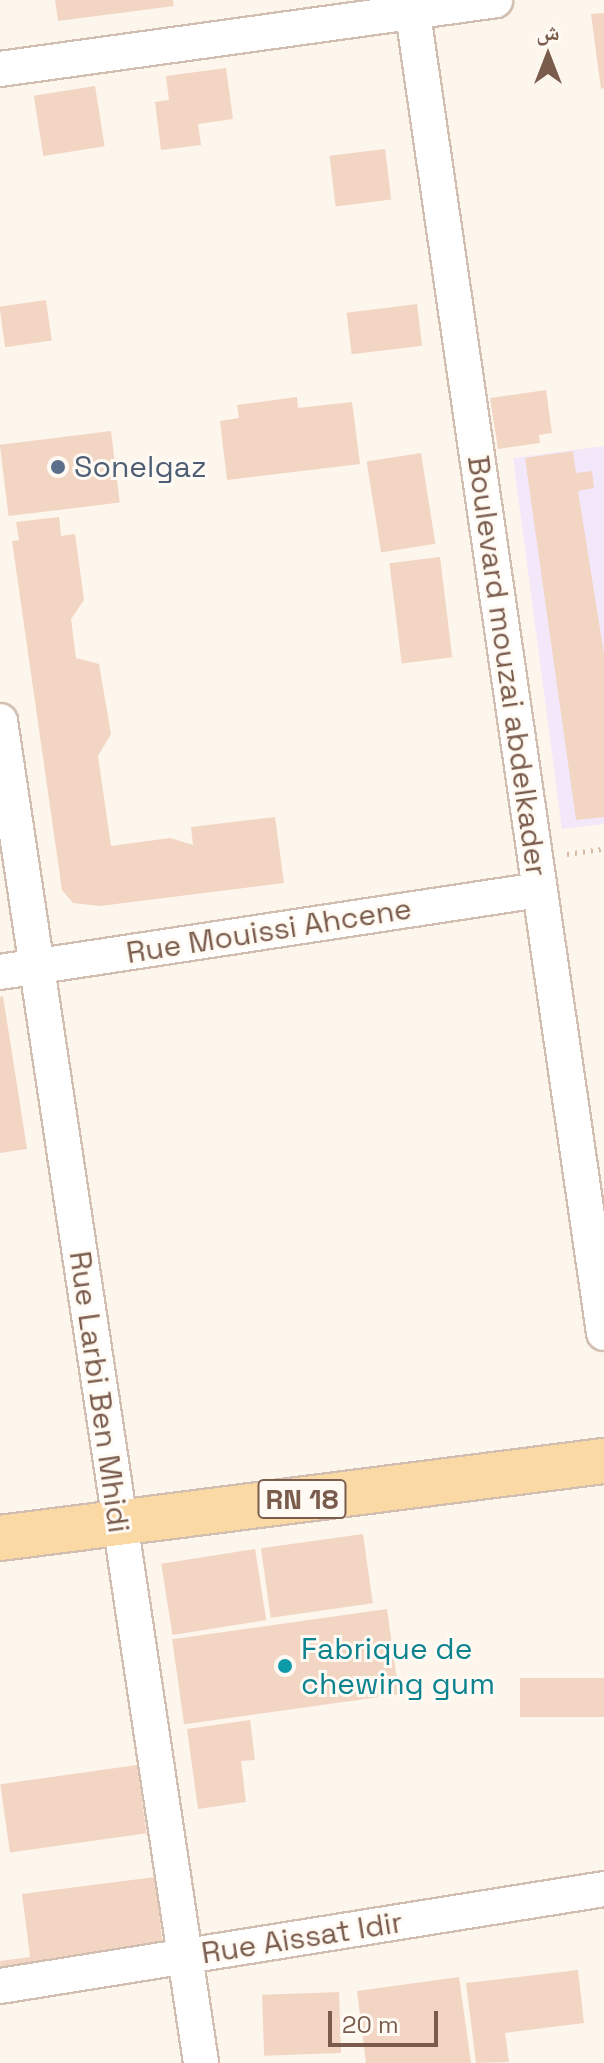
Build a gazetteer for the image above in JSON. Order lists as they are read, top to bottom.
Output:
{
  "streets": {
    "main road": ["RN 18"],
    "street": [
      "Boulevard mouzai abdelkader",
      "Rue Mouissi Ahcene",
      "Rue Larbi Ben Mhidi",
      "Rue Aissat Idir"
    ]
  },
  "crossings": [
    ["Boulevard mouzai abdelkader", "Rue Mouissi Ahcene"],
    ["Rue Mouissi Ahcene", "Rue Larbi Ben Mhidi"],
    ["Rue Larbi Ben Mhidi", "RN 18"],
    ["Rue Larbi Ben Mhidi", "Rue Aissat Idir"]
  ],
  "places": ["Sonelgaz", "Fabrique de chewing gum"],
  "scale_bar": "20 m",
  "north": "top"
}
